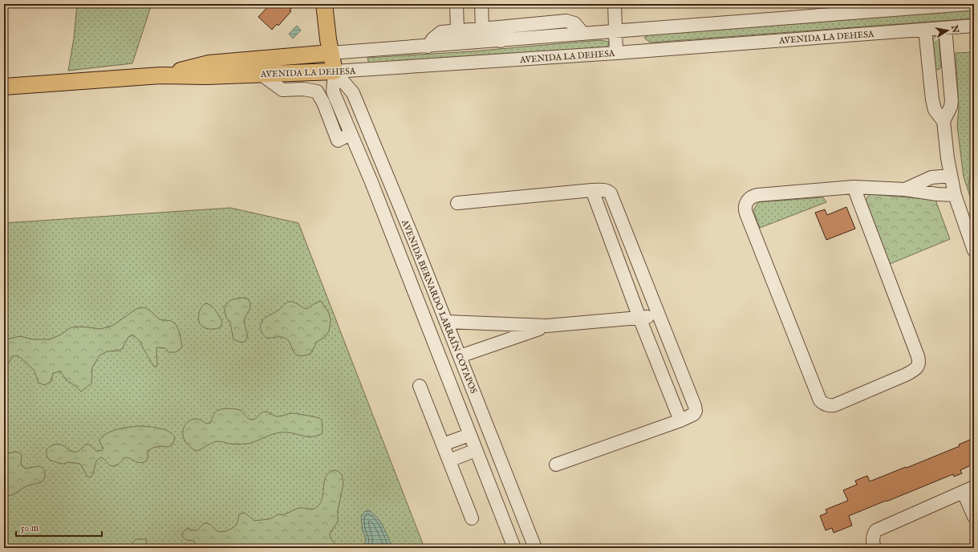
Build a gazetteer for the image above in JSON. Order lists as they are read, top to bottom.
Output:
{
  "streets": {
    "main road": ["AVENIDA LA DEHESA", "AVENIDA BERNARDO LARRAÍN COTAPOS"]
  },
  "crossings": [
    ["AVENIDA LA DEHESA", "AVENIDA BERNARDO LARRAÍN COTAPOS"]
  ],
  "scale_bar": "50 m",
  "north": "right"
}
